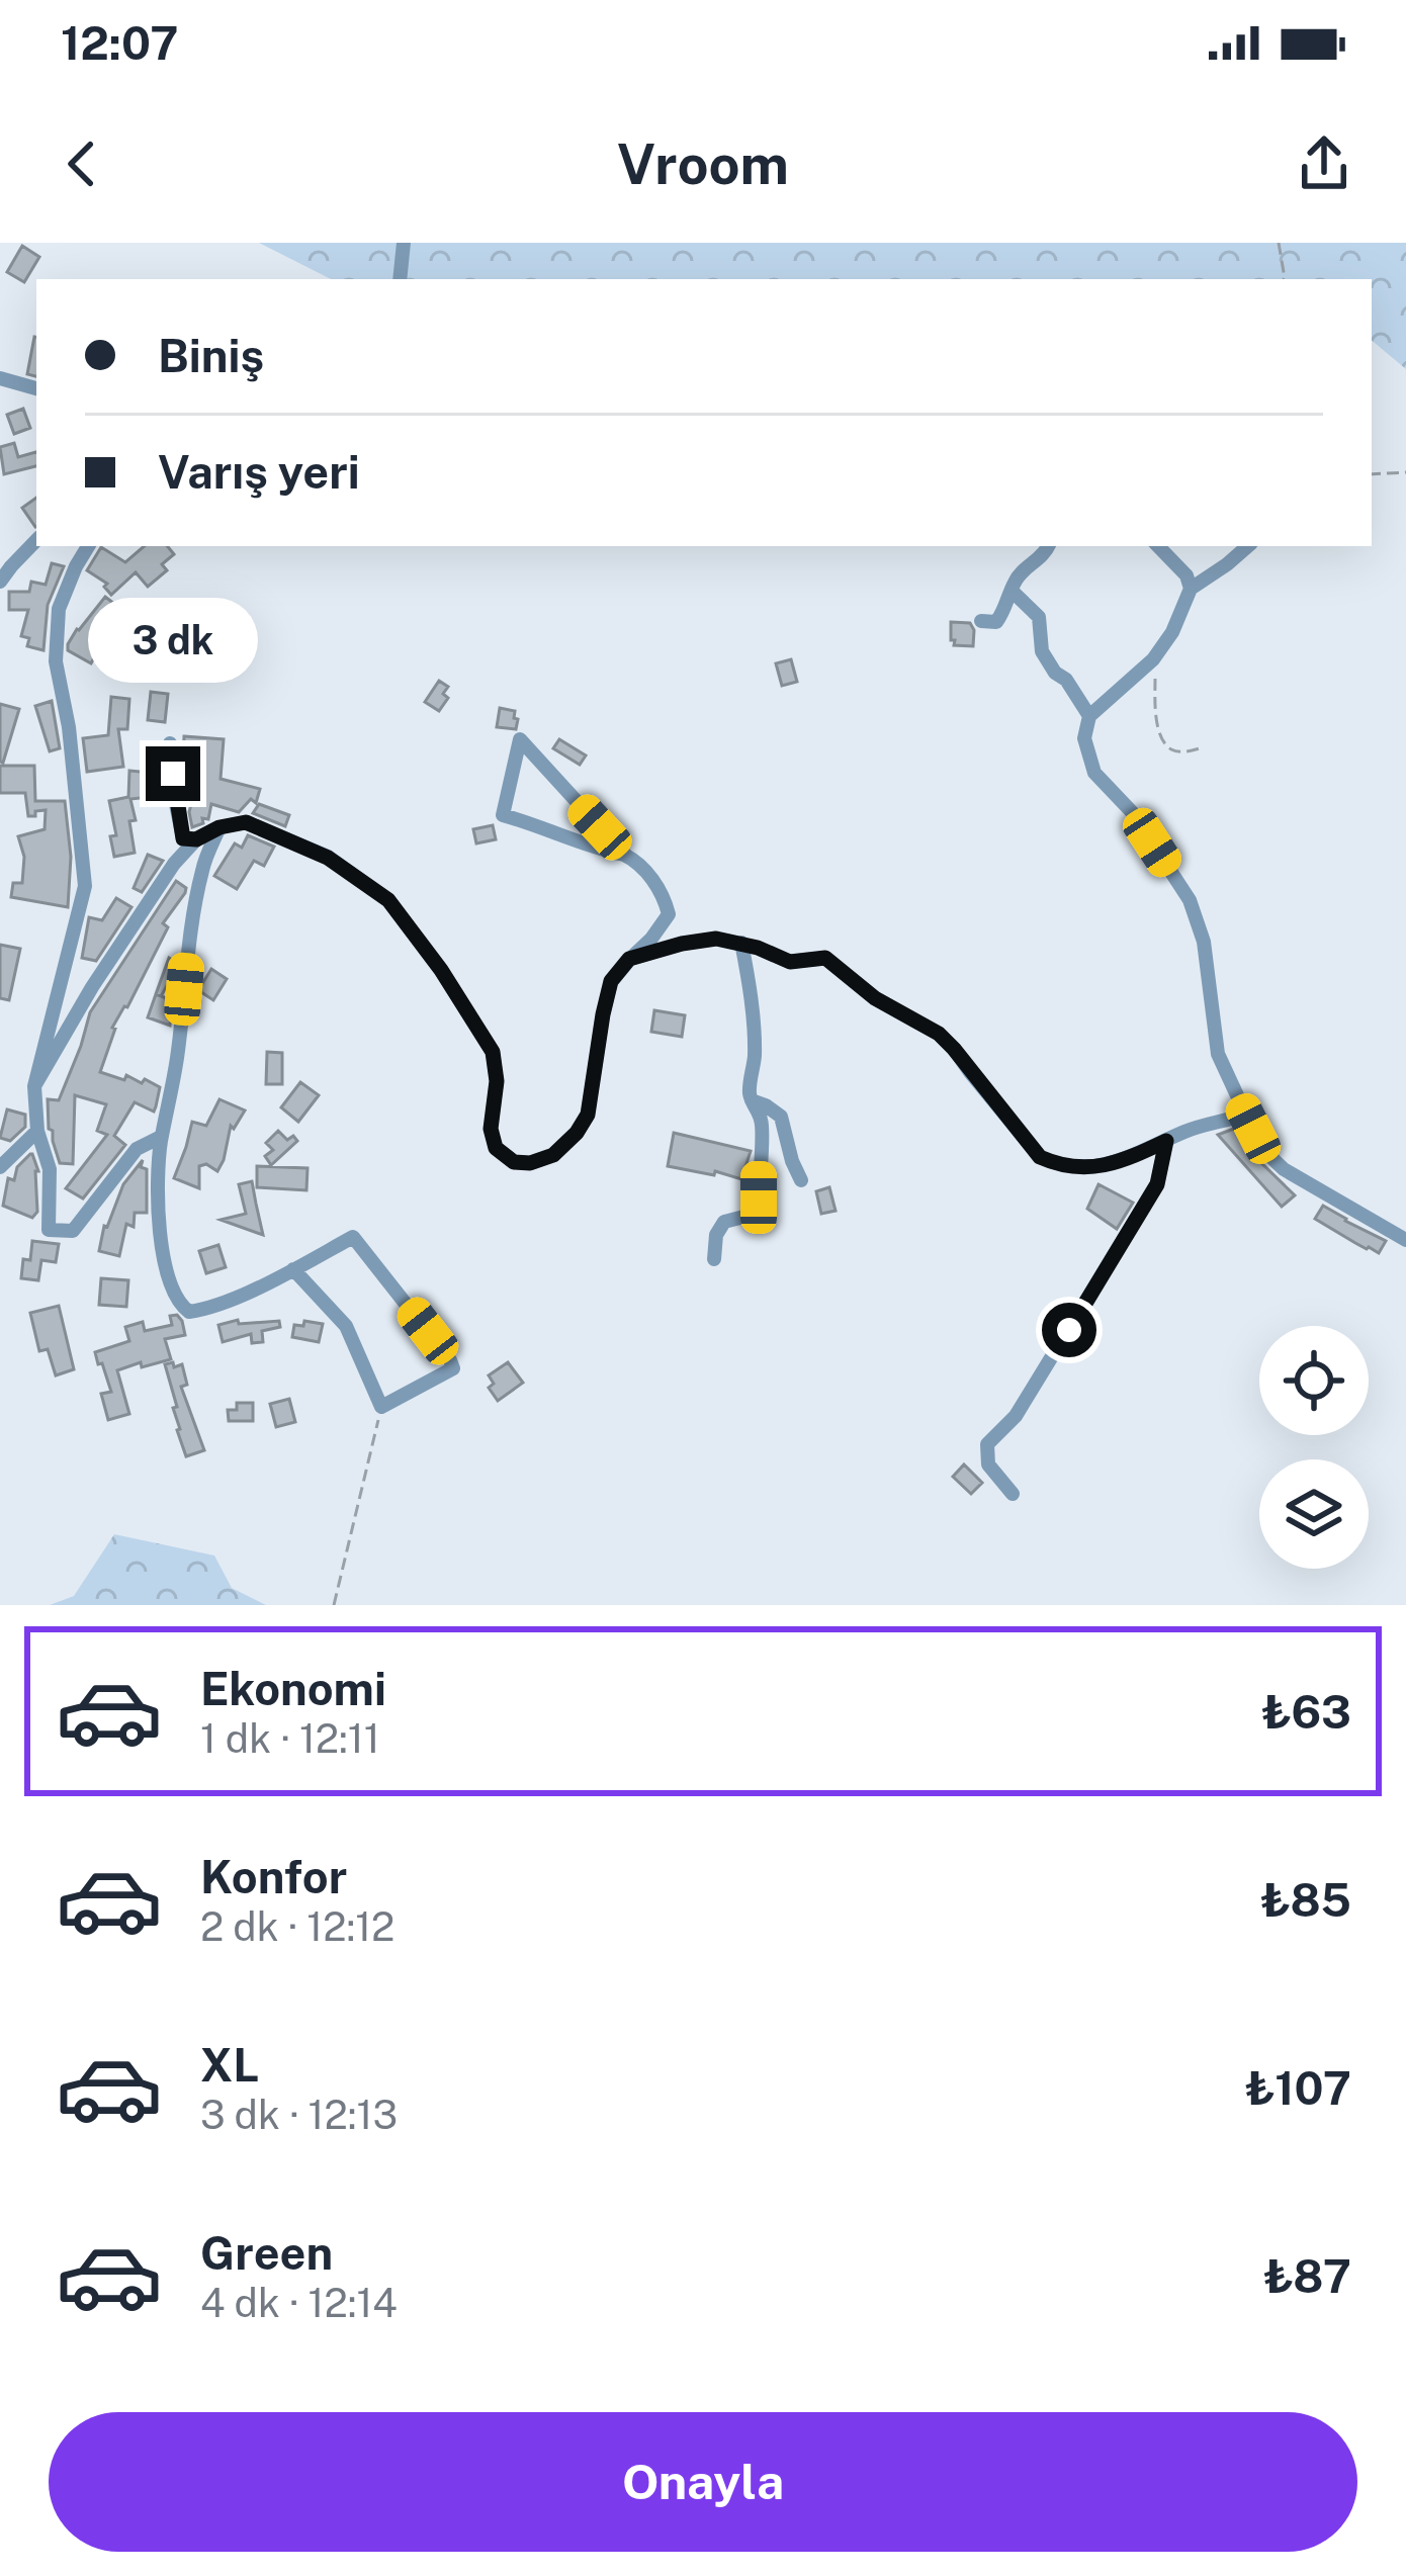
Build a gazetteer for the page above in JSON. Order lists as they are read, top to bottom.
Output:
{
  "page": {
    "status": "12:07",
    "header": "Vroom",
    "banner": ["Biniş", "Varış yeri"],
    "bubble": "3 dk",
    "list": [
      {
        "name": "Ekonomi",
        "note": "1 dk · 12:11",
        "value": "₺63"
      },
      {
        "name": "Konfor",
        "note": "2 dk · 12:12",
        "value": "₺85"
      },
      {
        "name": "XL",
        "note": "3 dk · 12:13",
        "value": "₺107"
      },
      {
        "name": "Green",
        "note": "4 dk · 12:14",
        "value": "₺87"
      }
    ],
    "buttons": "Onayla"
  }
}
